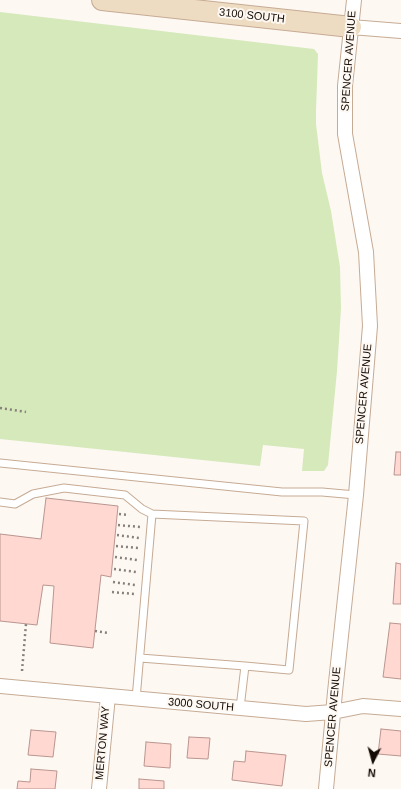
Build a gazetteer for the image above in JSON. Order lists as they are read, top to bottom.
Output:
{
  "streets": {
    "street": [
      "3100 SOUTH",
      "SPENCER AVENUE",
      "3000 SOUTH",
      "MERTON WAY"
    ]
  },
  "crossings": [
    ["3100 SOUTH", "SPENCER AVENUE"],
    ["SPENCER AVENUE", "3000 SOUTH"],
    ["3000 SOUTH", "MERTON WAY"]
  ],
  "north": "bottom"
}
